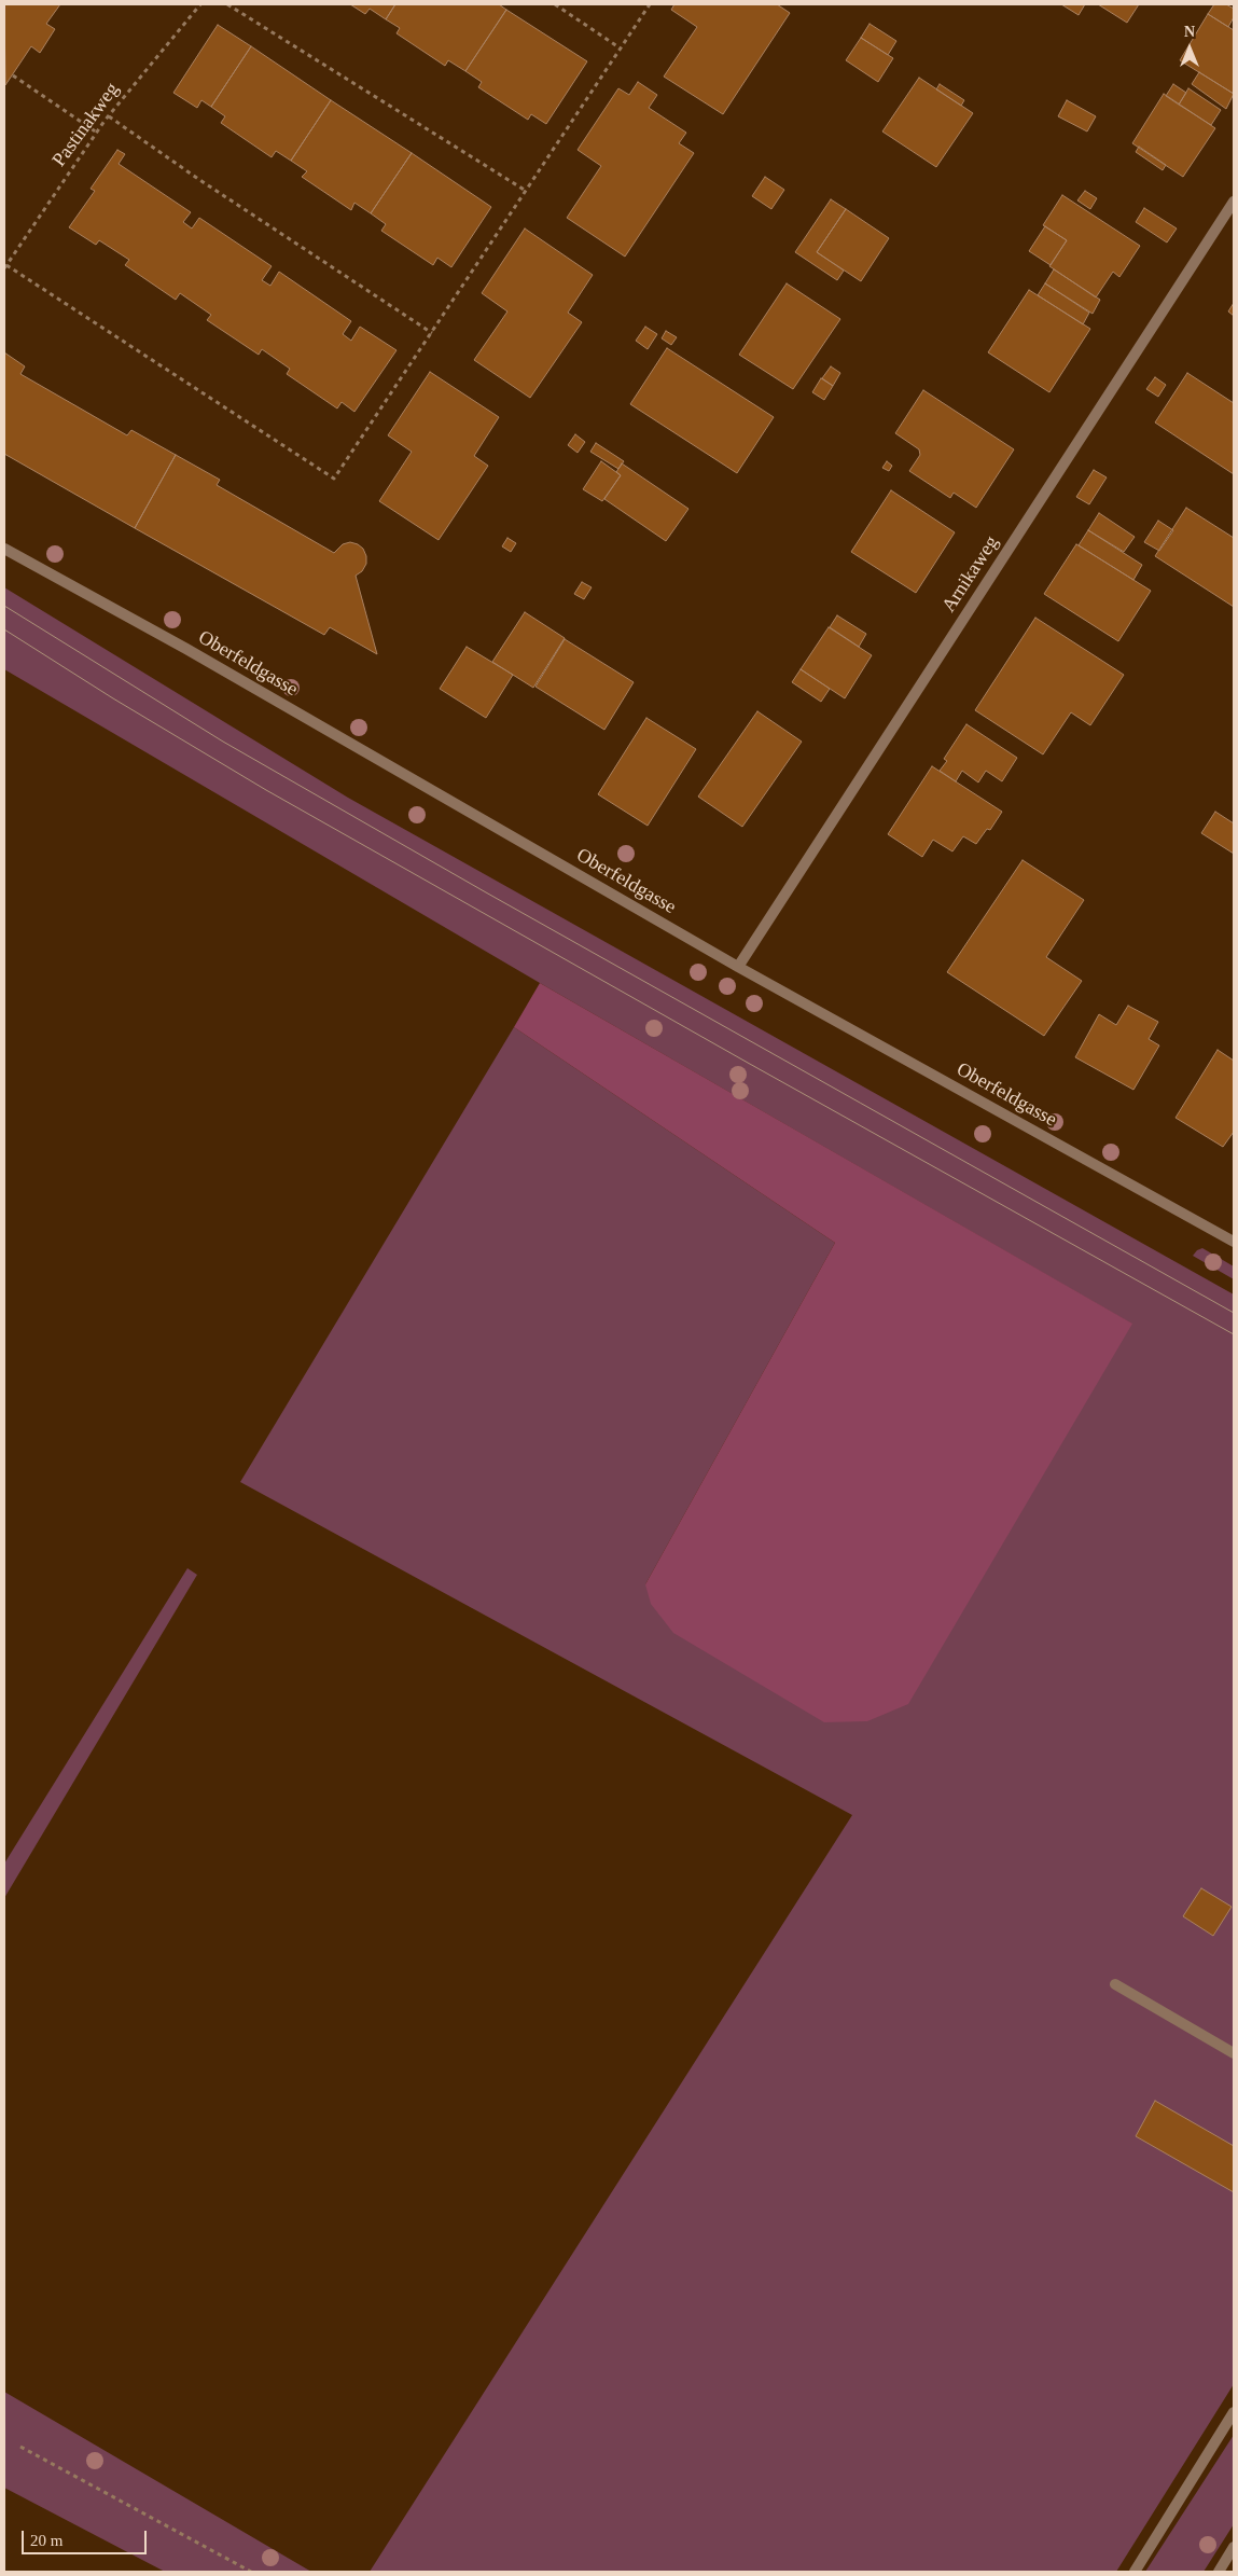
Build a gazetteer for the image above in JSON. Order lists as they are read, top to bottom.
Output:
{
  "streets": {
    "street": ["Arnikaweg", "Oberfeldgasse"],
    "path": ["Pastinakweg"]
  },
  "crossings": [
    ["Arnikaweg", "Oberfeldgasse"]
  ],
  "scale_bar": "20 m",
  "north": "top"
}
